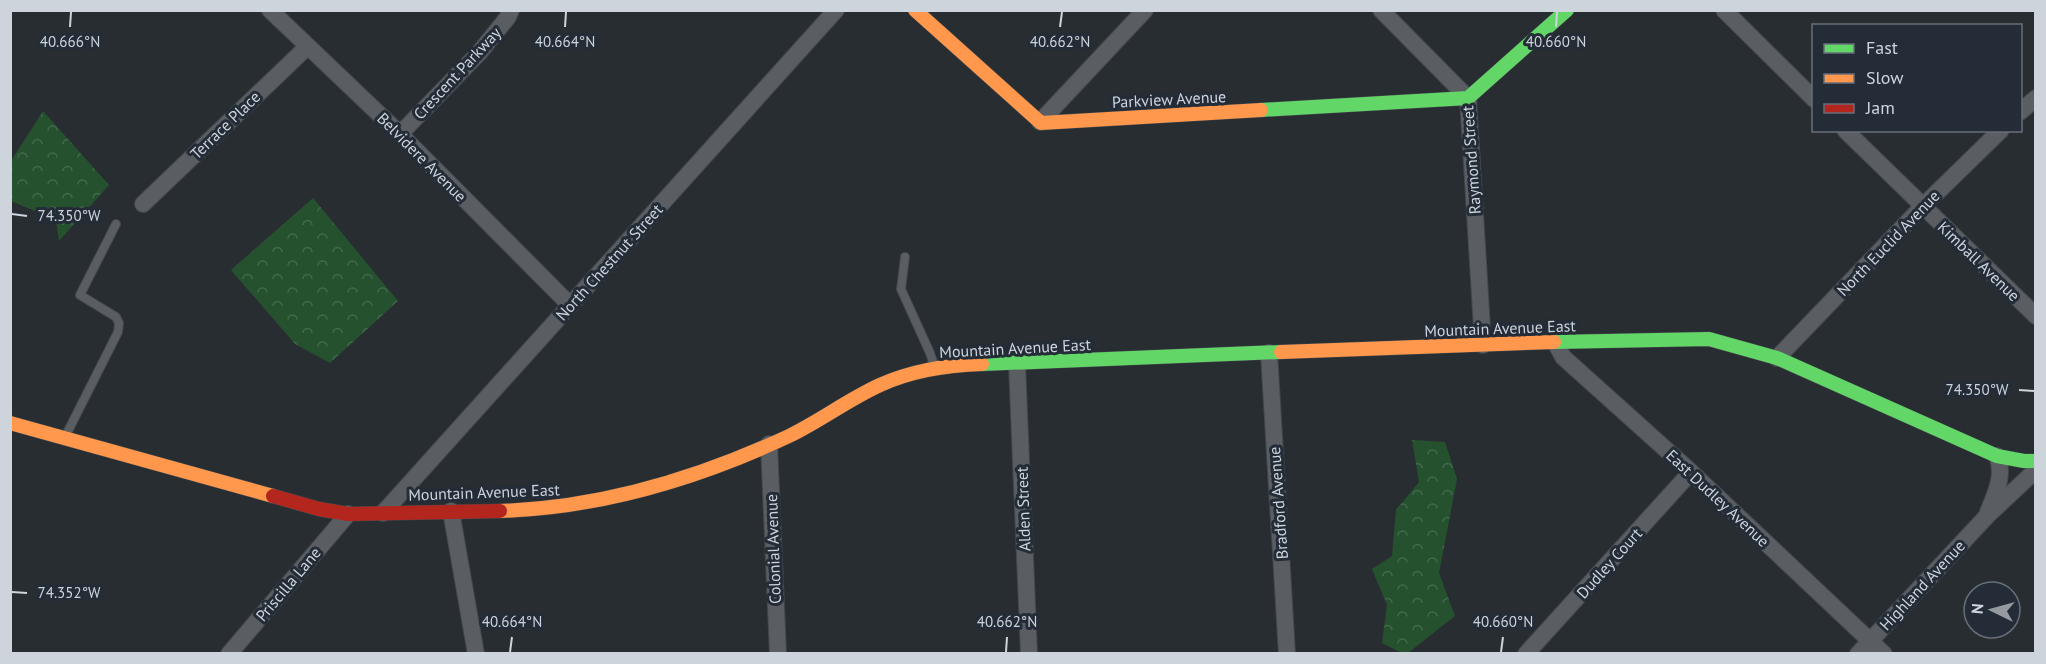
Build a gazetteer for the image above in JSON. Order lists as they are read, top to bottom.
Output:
{
  "streets": {
    "street": [
      "Crescent Parkway",
      "Parkview Avenue",
      "Terrace Place",
      "Belvidere Avenue",
      "Raymond Street",
      "North Euclid Avenue",
      "Kimball Avenue",
      "North Chestnut Street",
      "Mountain Avenue East",
      "East Dudley Avenue",
      "Bradford Avenue",
      "Alden Street",
      "Colonial Avenue",
      "Dudley Court",
      "Priscilla Lane",
      "Highland Avenue"
    ]
  },
  "crossings": [
    ["Crescent Parkway", "Belvidere Avenue"],
    ["Parkview Avenue", "Raymond Street"],
    ["Terrace Place", "Belvidere Avenue"],
    ["Belvidere Avenue", "North Chestnut Street"],
    ["Raymond Street", "Mountain Avenue East"],
    ["North Euclid Avenue", "Kimball Avenue"],
    ["North Euclid Avenue", "Mountain Avenue East"],
    ["North Chestnut Street", "Mountain Avenue East"],
    ["Mountain Avenue East", "East Dudley Avenue"],
    ["Mountain Avenue East", "Bradford Avenue"],
    ["Mountain Avenue East", "Alden Street"],
    ["Mountain Avenue East", "Colonial Avenue"],
    ["Mountain Avenue East", "Priscilla Lane"],
    ["Mountain Avenue East", "Highland Avenue"],
    ["East Dudley Avenue", "Dudley Court"],
    ["East Dudley Avenue", "Highland Avenue"]
  ],
  "legend": ["Fast", "Slow", "Jam"],
  "north": "left",
  "coordinates": [
    "40.660°N",
    "40.666°N",
    "40.664°N",
    "40.662°N",
    "74.350°W",
    "74.352°W"
  ]
}
